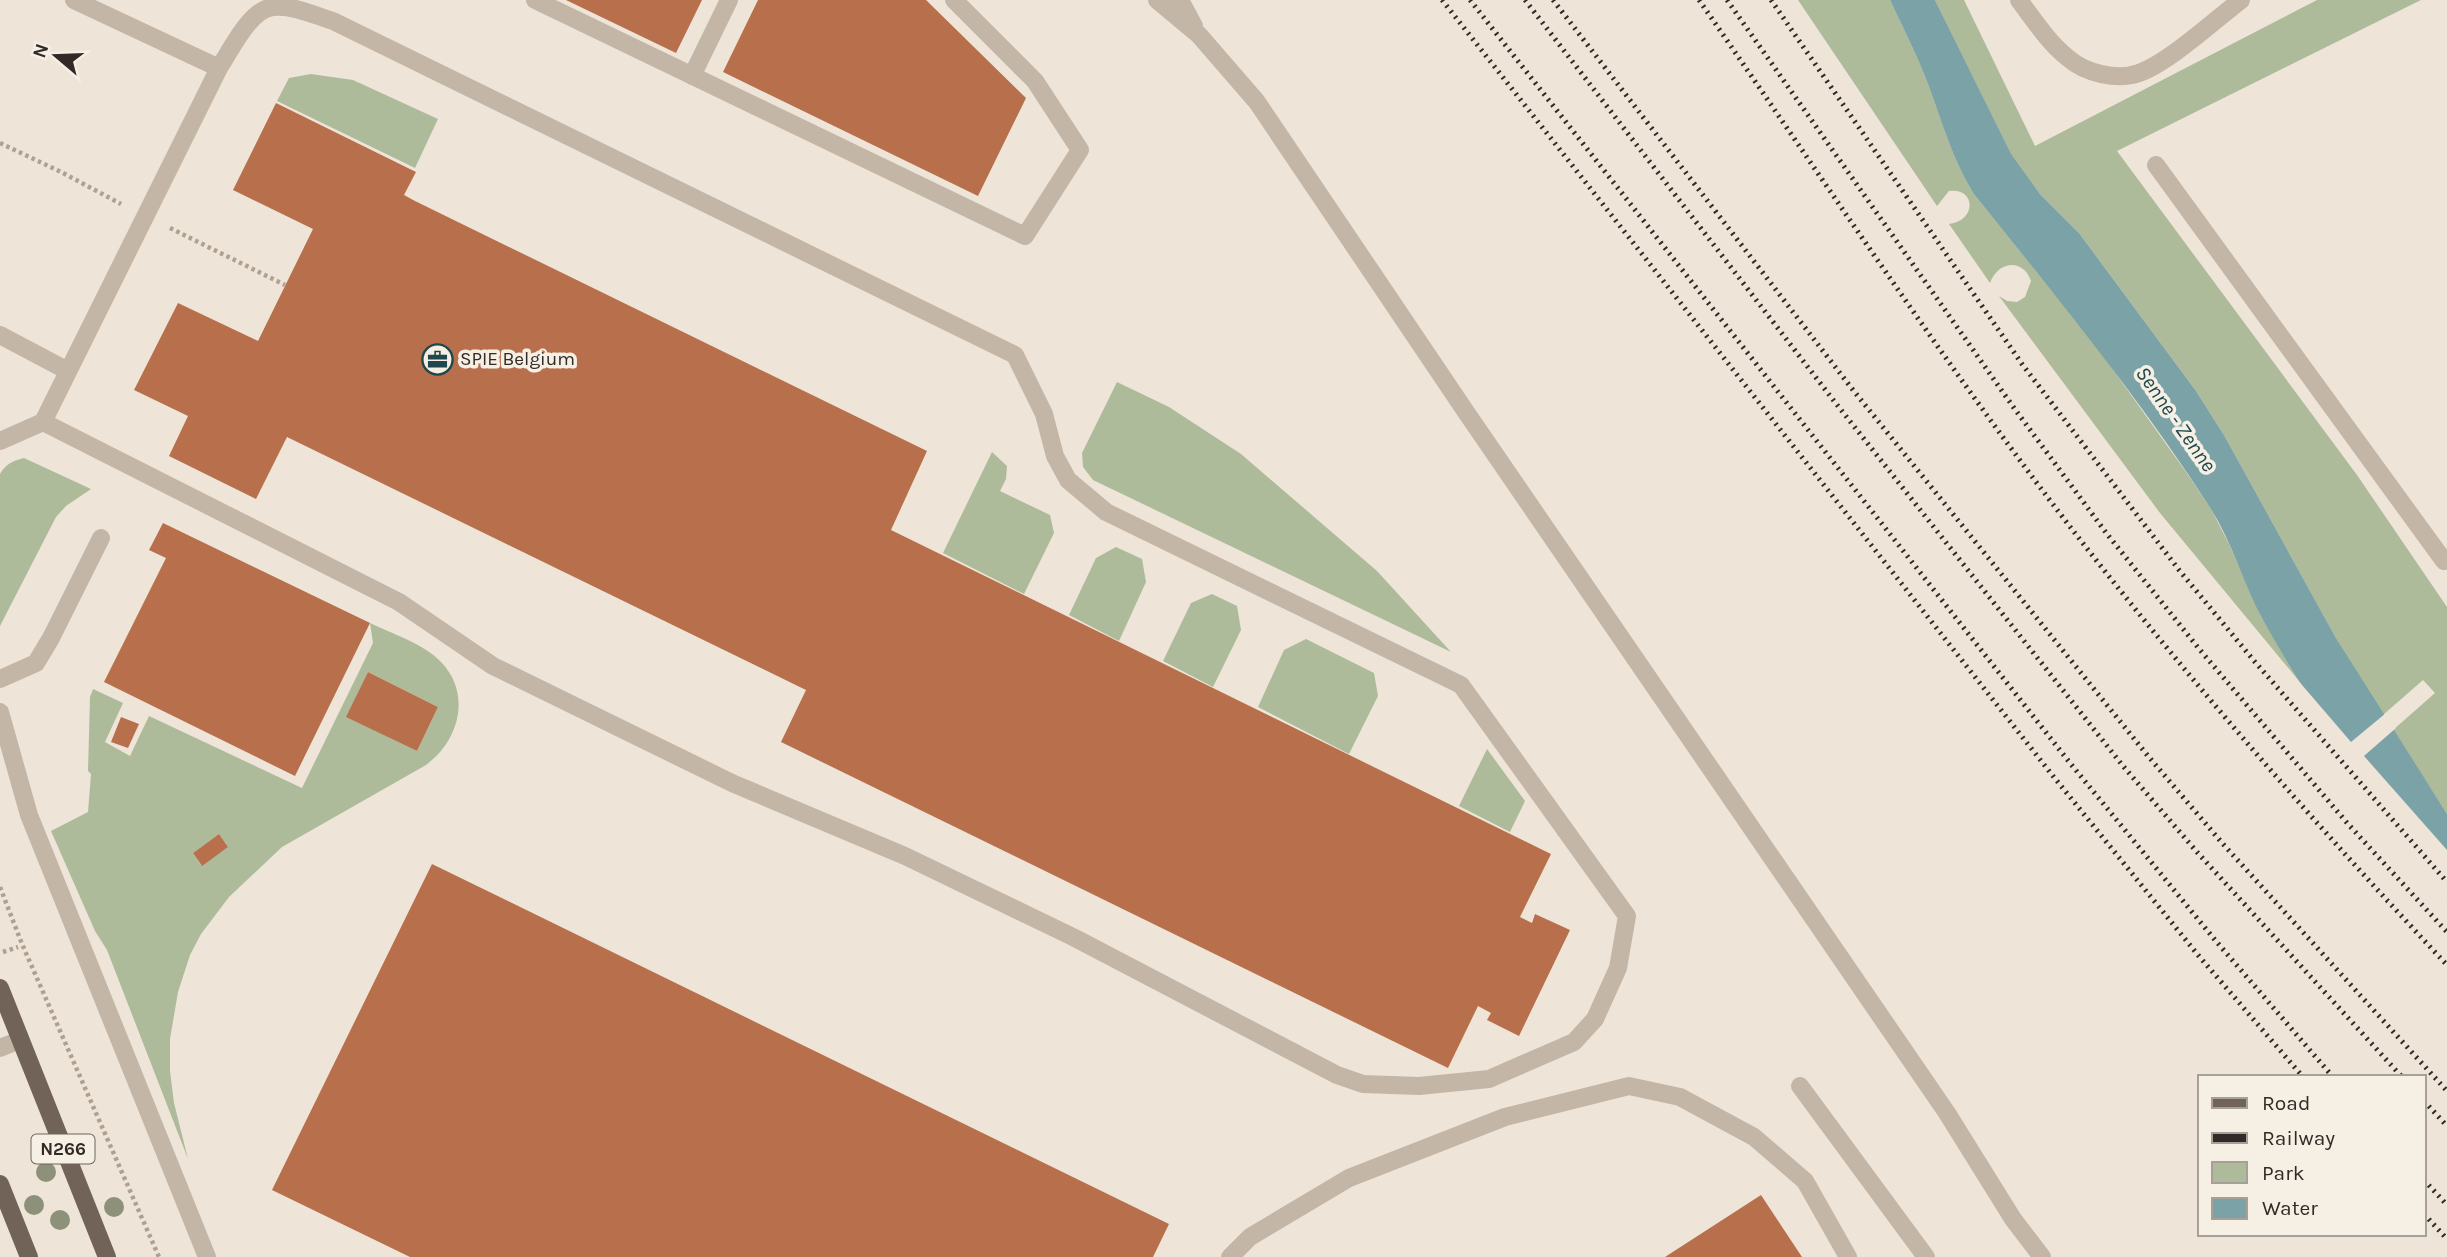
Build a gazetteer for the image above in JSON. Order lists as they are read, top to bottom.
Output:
{
  "streets": {
    "main road": ["N266"]
  },
  "water": ["Senne - Zenne"],
  "places": {
    "office": ["SPIE Belgium"]
  },
  "legend": [
    "Road",
    "Railway",
    "Park",
    "Water"
  ],
  "north": "left"
}
